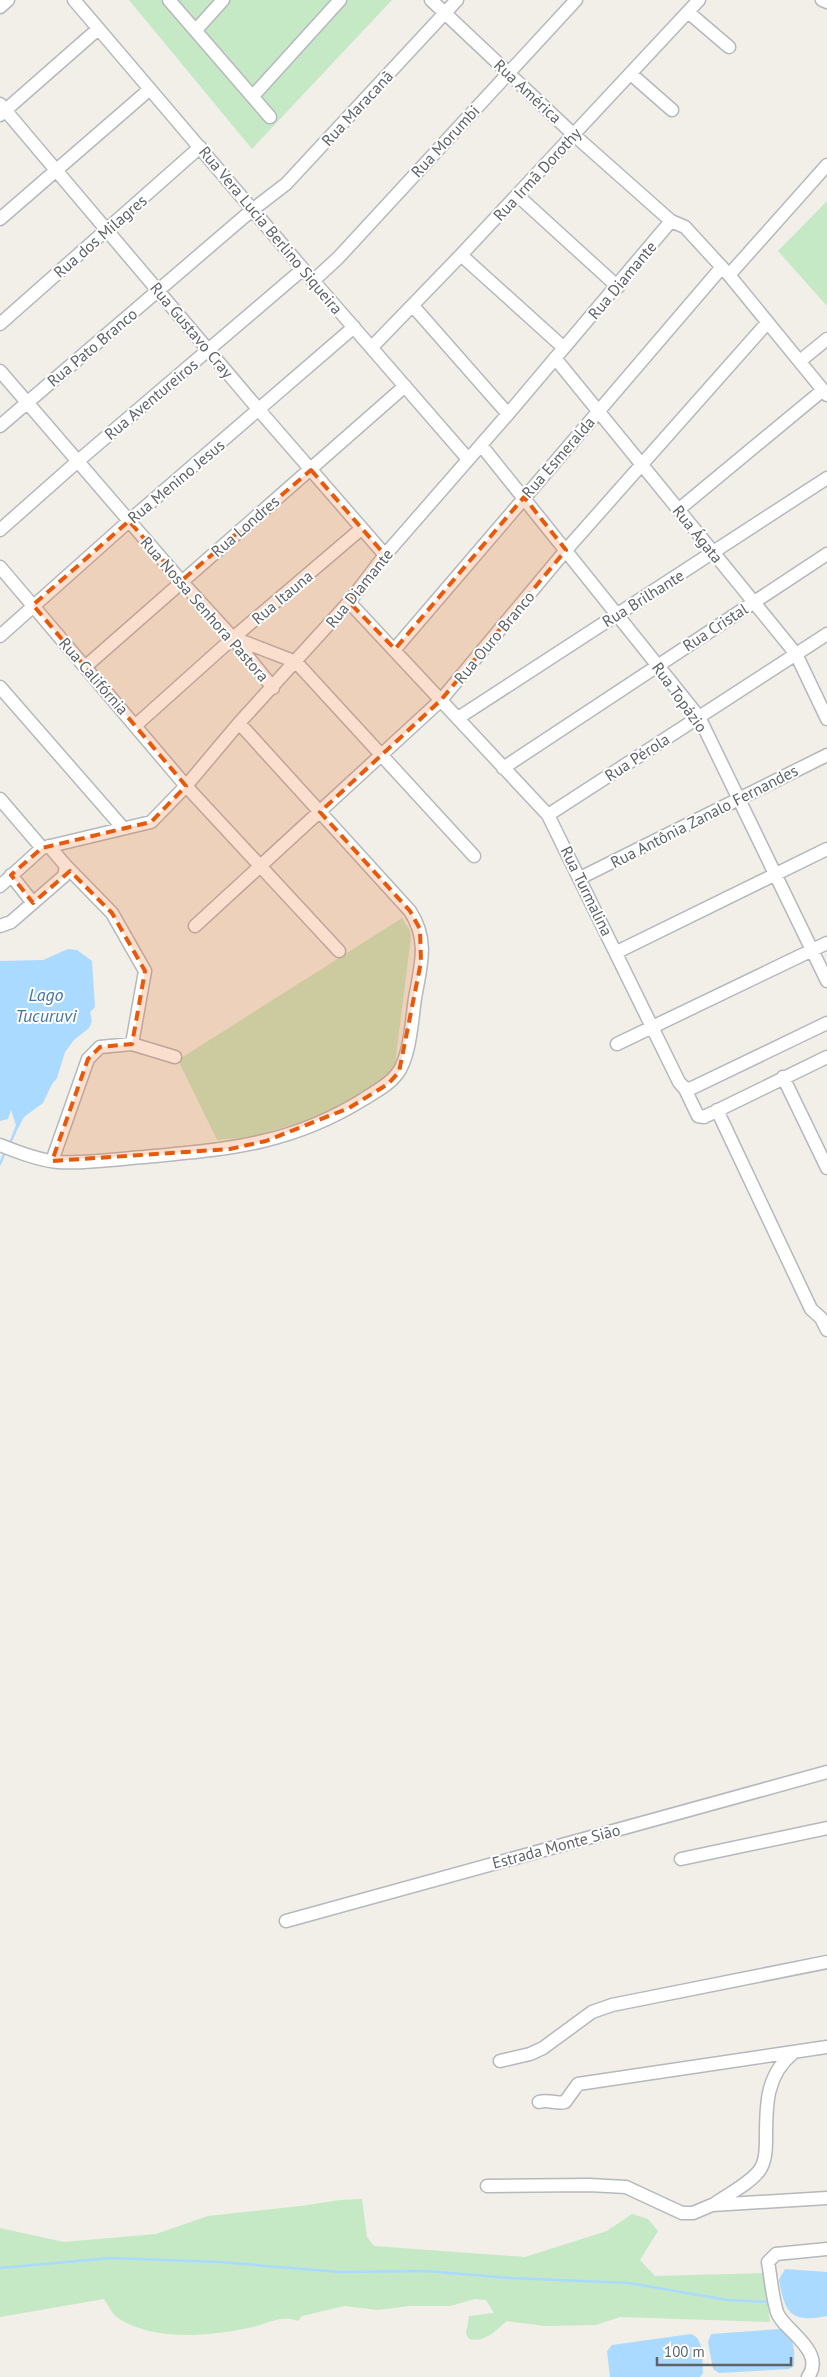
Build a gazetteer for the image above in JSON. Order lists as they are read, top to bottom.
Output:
{
  "streets": {
    "street": [
      "Rua América",
      "Rua Maracanã",
      "Rua Morumbi",
      "Rua Irmã Dorothy",
      "Rua Vera Lucia Berlino Siqueira",
      "Rua dos Milagres",
      "Rua Diamante",
      "Rua Gustavo Cray",
      "Rua Pato Branco",
      "Rua Aventureiros",
      "Rua Esmeralda",
      "Rua Menino Jesus",
      "Rua Londres",
      "Rua Ágata",
      "Rua Itauna",
      "Rua Brilhante",
      "Rua Nossa Senhora Pastora",
      "Rua Cristal",
      "Rua Ouro Branco",
      "Rua Califórnia",
      "Rua Topázio",
      "Rua Pérola",
      "Rua Antônia Zanalo Fernandes",
      "Rua Turmalina",
      "Estrada Monte Sião"
    ]
  },
  "crossings": [
    ["Rua América", "Rua Maracanã"],
    ["Rua América", "Rua Morumbi"],
    ["Rua América", "Rua Irmã Dorothy"],
    ["Rua América", "Rua Diamante"],
    ["Rua América", "Rua Esmeralda"],
    ["Rua América", "Rua Ouro Branco"],
    ["Rua Maracanã", "Rua Vera Lucia Berlino Siqueira"],
    ["Rua Maracanã", "Rua Pato Branco"],
    ["Rua Morumbi", "Rua Vera Lucia Berlino Siqueira"],
    ["Rua Irmã Dorothy", "Rua Vera Lucia Berlino Siqueira"],
    ["Rua Vera Lucia Berlino Siqueira", "Rua dos Milagres"],
    ["Rua Vera Lucia Berlino Siqueira", "Rua Diamante"],
    ["Rua Vera Lucia Berlino Siqueira", "Rua Pato Branco"],
    ["Rua Vera Lucia Berlino Siqueira", "Rua Aventureiros"],
    ["Rua Vera Lucia Berlino Siqueira", "Rua Menino Jesus"],
    ["Rua Vera Lucia Berlino Siqueira", "Rua Londres"],
    ["Rua dos Milagres", "Rua Gustavo Cray"],
    ["Rua Diamante", "Rua Gustavo Cray"],
    ["Rua Diamante", "Rua Ágata"],
    ["Rua Diamante", "Rua Nossa Senhora Pastora"],
    ["Rua Diamante", "Rua Califórnia"],
    ["Rua Diamante", "Rua Topázio"],
    ["Rua Diamante", "Rua Turmalina"],
    ["Rua Gustavo Cray", "Rua Pato Branco"],
    ["Rua Gustavo Cray", "Rua Aventureiros"],
    ["Rua Gustavo Cray", "Rua Menino Jesus"],
    ["Rua Gustavo Cray", "Rua Londres"],
    ["Rua Gustavo Cray", "Rua Itauna"],
    ["Rua Pato Branco", "Rua Nossa Senhora Pastora"],
    ["Rua Aventureiros", "Rua Nossa Senhora Pastora"],
    ["Rua Esmeralda", "Rua Ágata"],
    ["Rua Esmeralda", "Rua Topázio"],
    ["Rua Esmeralda", "Rua Turmalina"],
    ["Rua Menino Jesus", "Rua Nossa Senhora Pastora"],
    ["Rua Menino Jesus", "Rua Califórnia"],
    ["Rua Londres", "Rua Nossa Senhora Pastora"],
    ["Rua Londres", "Rua Califórnia"],
    ["Rua Ágata", "Rua Brilhante"],
    ["Rua Ágata", "Rua Cristal"],
    ["Rua Ágata", "Rua Ouro Branco"],
    ["Rua Ágata", "Rua Pérola"],
    ["Rua Itauna", "Rua Nossa Senhora Pastora"],
    ["Rua Itauna", "Rua Califórnia"],
    ["Rua Brilhante", "Rua Topázio"],
    ["Rua Brilhante", "Rua Turmalina"],
    ["Rua Cristal", "Rua Topázio"],
    ["Rua Cristal", "Rua Turmalina"],
    ["Rua Ouro Branco", "Rua Califórnia"],
    ["Rua Ouro Branco", "Rua Topázio"],
    ["Rua Ouro Branco", "Rua Turmalina"],
    ["Rua Topázio", "Rua Pérola"],
    ["Rua Topázio", "Rua Antônia Zanalo Fernandes"],
    ["Rua Pérola", "Rua Turmalina"],
    ["Rua Antônia Zanalo Fernandes", "Rua Turmalina"]
  ],
  "water": ["Lago Tucuruvi"],
  "scale_bar": "100 m"
}
